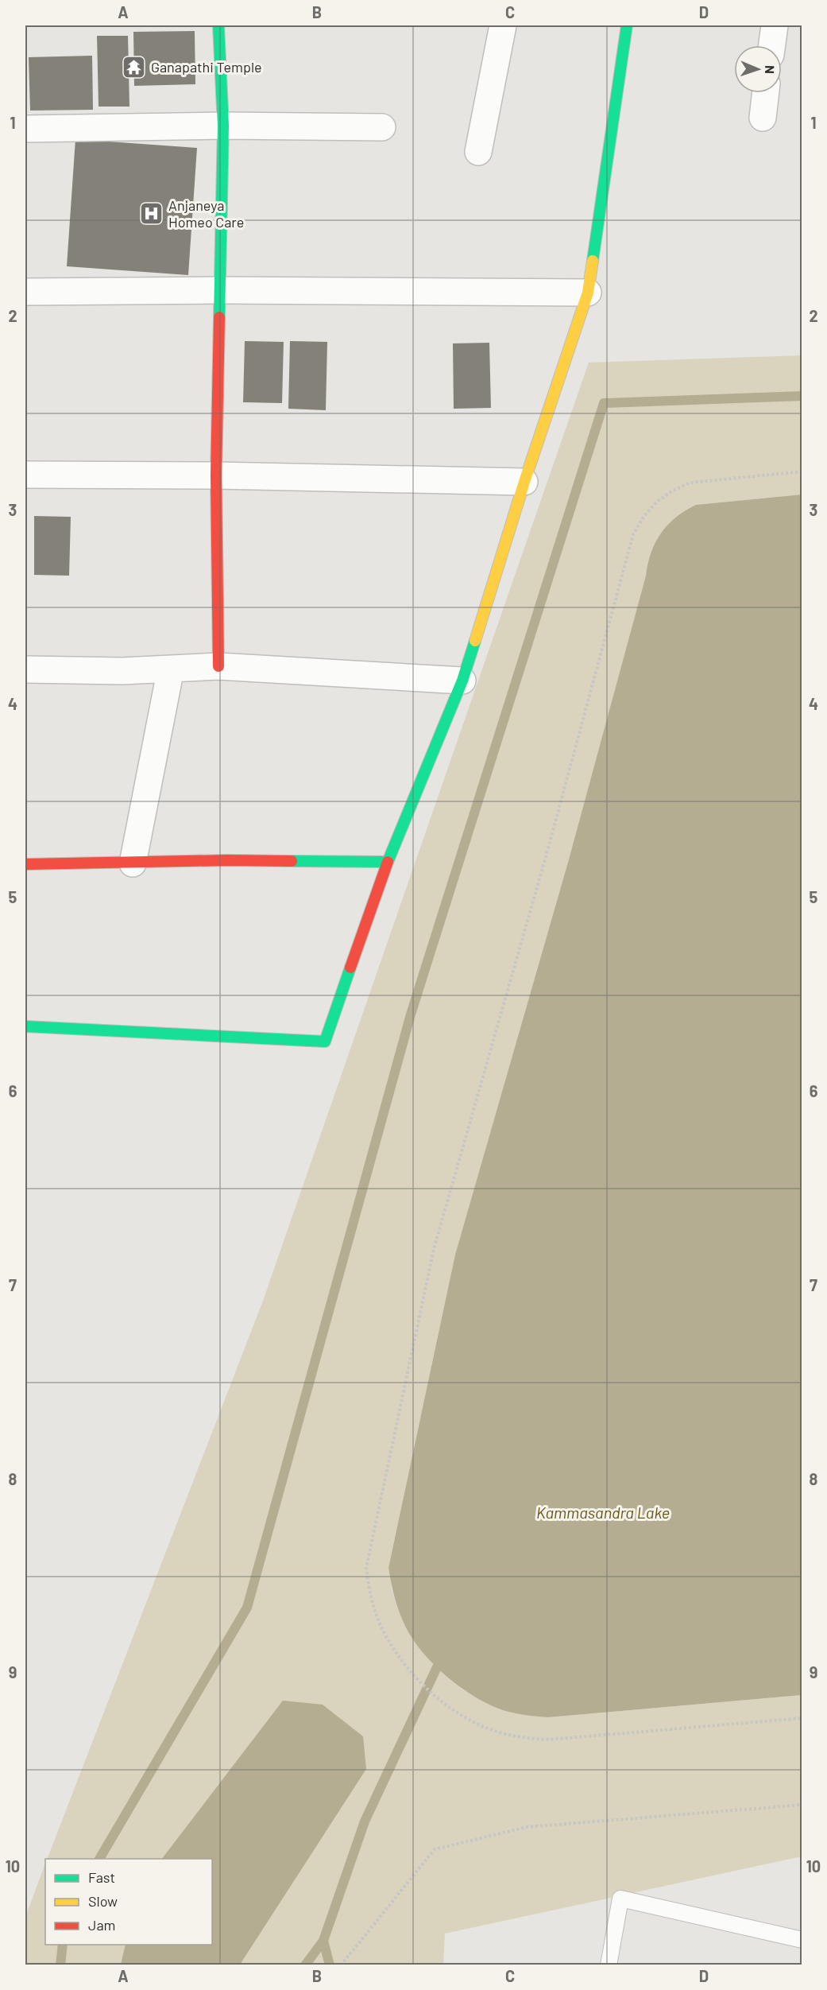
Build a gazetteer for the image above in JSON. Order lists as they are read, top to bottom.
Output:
{
  "water": ["Kammasandra Lake"],
  "places": {
    "temple": ["Ganapathi Temple"],
    "hospital": ["Anjaneya Homeo Care"]
  },
  "legend": ["Fast", "Slow", "Jam"],
  "north": "right",
  "grid": {
    "columns": [
      "A",
      "B",
      "C",
      "D"
    ],
    "rows": [
      "1",
      "2",
      "3",
      "4",
      "5",
      "6",
      "7",
      "8",
      "9",
      "10"
    ]
  }
}
